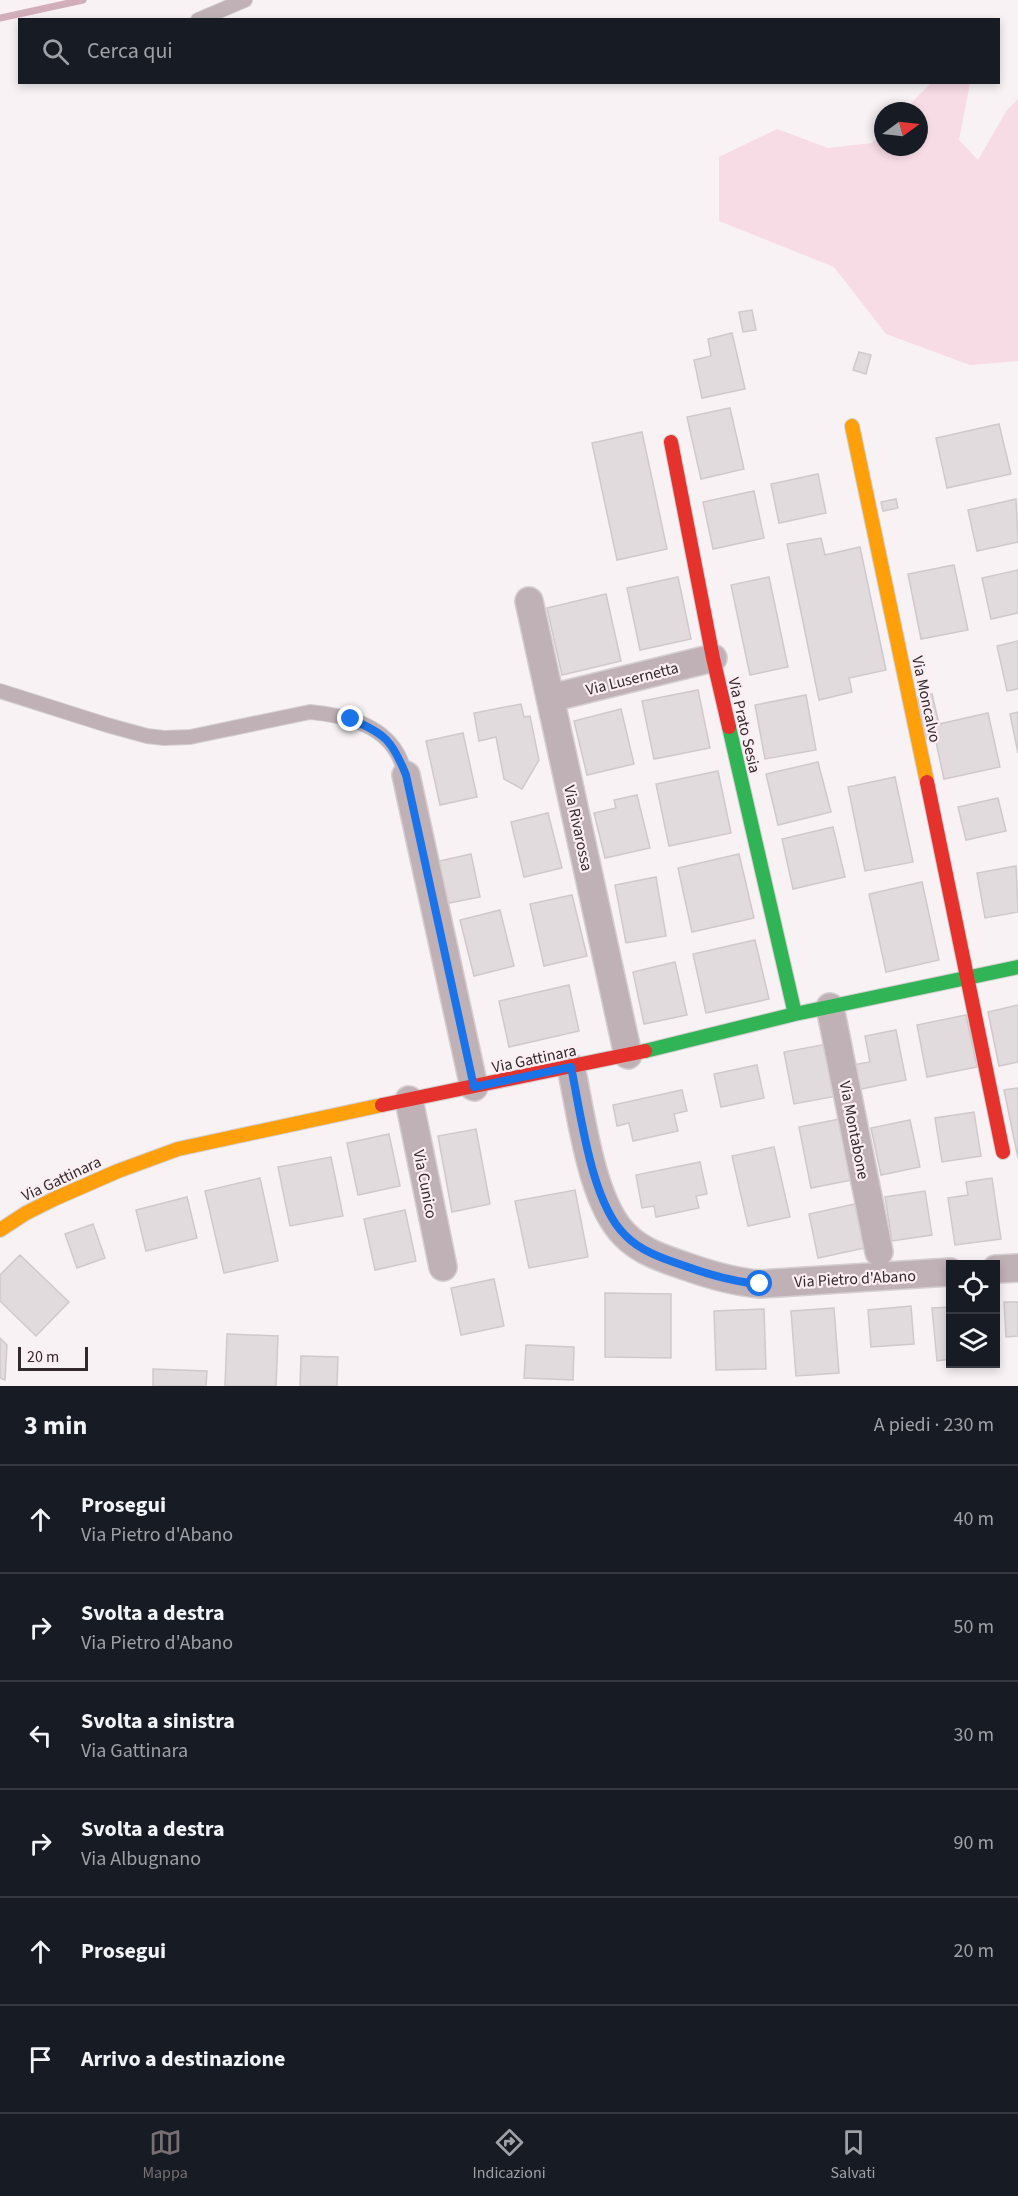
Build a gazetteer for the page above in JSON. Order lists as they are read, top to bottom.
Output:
{
  "streets": {
    "street": [
      "Via Lusernetta",
      "Via Moncalvo",
      "Via Prato Sesia",
      "Via Rivarossa",
      "Via Gattinara",
      "Via Montabone",
      "Via Cunico",
      "Via Pietro d'Abano"
    ]
  },
  "crossings": [
    ["Via Lusernetta", "Via Prato Sesia"],
    ["Via Lusernetta", "Via Rivarossa"],
    ["Via Moncalvo", "Via Gattinara"],
    ["Via Prato Sesia", "Via Gattinara"],
    ["Via Rivarossa", "Via Gattinara"],
    ["Via Gattinara", "Via Montabone"],
    ["Via Gattinara", "Via Cunico"],
    ["Via Gattinara", "Via Pietro d'Abano"]
  ],
  "scale_bar": "20 m",
  "north": "right",
  "page": {
    "search": "Cerca qui",
    "scale": "20 m",
    "heading": ["3 min", "A piedi · 230 m"],
    "list": [
      ["Prosegui", "Via Pietro d'Abano", "40 m"],
      ["Svolta a destra", "Via Pietro d'Abano", "50 m"],
      ["Svolta a sinistra", "Via Gattinara", "30 m"],
      ["Svolta a destra", "Via Albugnano", "90 m"],
      ["Prosegui", "20 m"],
      "Arrivo a destinazione"
    ],
    "nav": ["Mappa", "Indicazioni", "Salvati"]
  }
}
